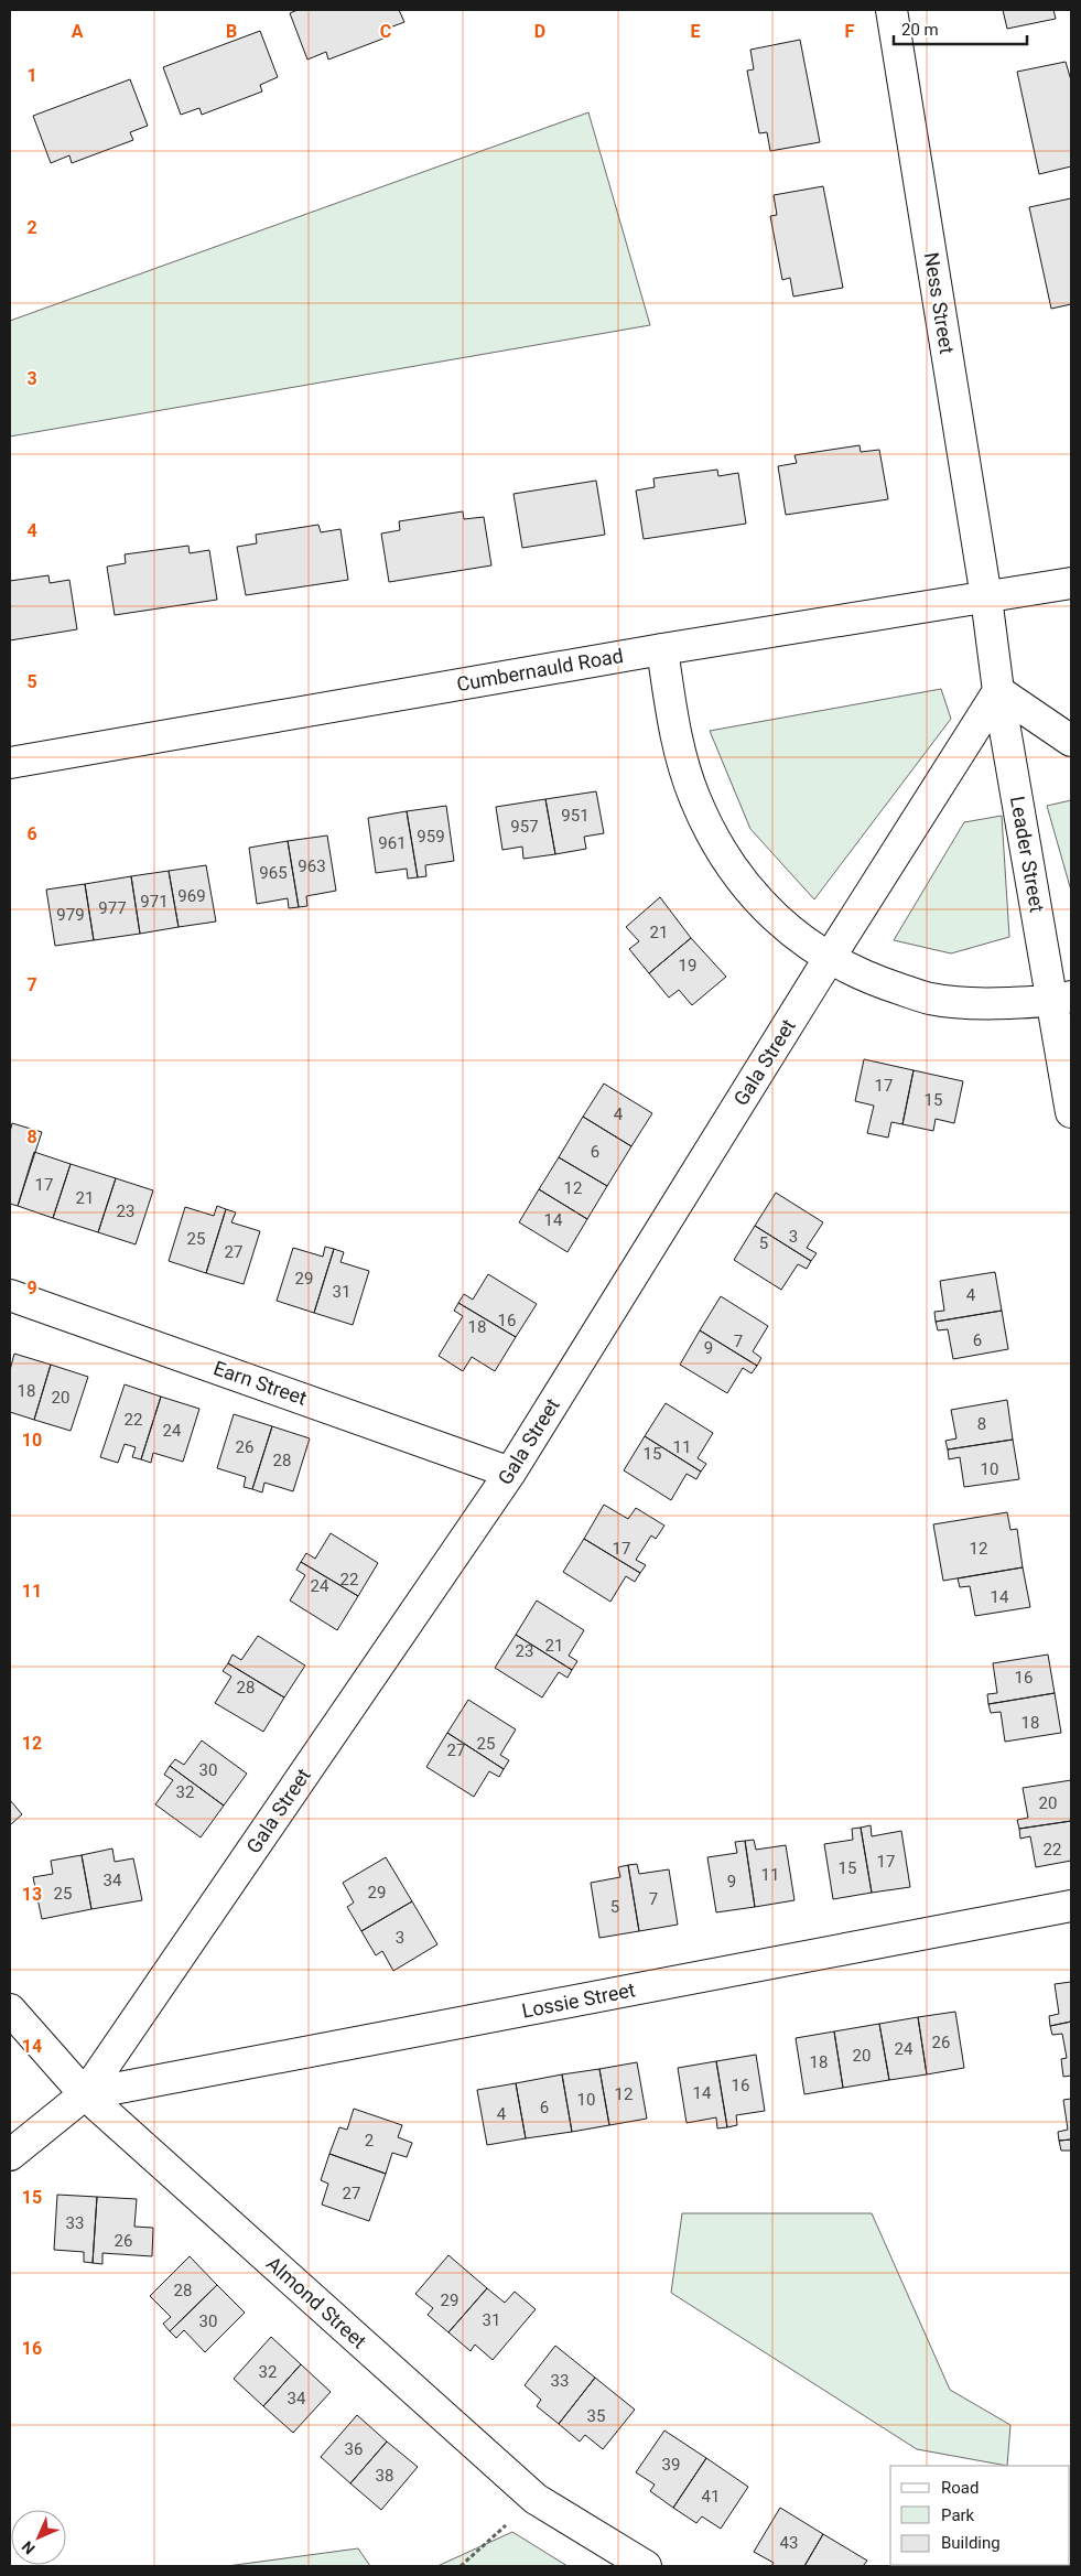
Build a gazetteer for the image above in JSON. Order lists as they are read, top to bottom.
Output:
{
  "streets": {
    "street": [
      "Ness Street",
      "Cumbernauld Road",
      "Leader Street",
      "Gala Street",
      "Earn Street",
      "Lossie Street",
      "Almond Street"
    ]
  },
  "crossings": [
    ["Ness Street", "Cumbernauld Road"],
    ["Ness Street", "Leader Street"],
    ["Cumbernauld Road", "Leader Street"],
    ["Leader Street", "Gala Street"],
    ["Gala Street", "Earn Street"],
    ["Gala Street", "Lossie Street"],
    ["Gala Street", "Almond Street"],
    ["Lossie Street", "Almond Street"]
  ],
  "house_numbers": [
    "951",
    "957",
    "959",
    "961",
    "963",
    "965",
    "969",
    "971",
    "977",
    "979",
    "21",
    "19",
    "17",
    "15",
    "4",
    "6",
    "17",
    "12",
    "21",
    "23",
    "14",
    "3",
    "25",
    "5",
    "27",
    "29",
    "31",
    "4",
    "16",
    "18",
    "6",
    "7",
    "9",
    "18",
    "20",
    "22",
    "8",
    "24",
    "26",
    "11",
    "15",
    "28",
    "10",
    "17",
    "12",
    "22",
    "24",
    "14",
    "21",
    "23",
    "16",
    "28",
    "18",
    "25",
    "27",
    "30",
    "32",
    "20",
    "22",
    "17",
    "15",
    "11",
    "34",
    "9",
    "29",
    "25",
    "7",
    "5",
    "3",
    "26",
    "24",
    "20",
    "18",
    "16",
    "14",
    "12",
    "10",
    "6",
    "4",
    "2",
    "27",
    "33",
    "26",
    "28",
    "29",
    "31",
    "30",
    "32",
    "33",
    "34",
    "35",
    "36",
    "39",
    "38",
    "41",
    "43"
  ],
  "legend": ["Road", "Park", "Building"],
  "scale_bar": "20 m",
  "north": "bottom left",
  "grid": {
    "columns": [
      "A",
      "B",
      "C",
      "D",
      "E",
      "F"
    ],
    "rows": [
      "1",
      "2",
      "3",
      "4",
      "5",
      "6",
      "7",
      "8",
      "9",
      "10",
      "11",
      "12",
      "13",
      "14",
      "15",
      "16"
    ]
  }
}
